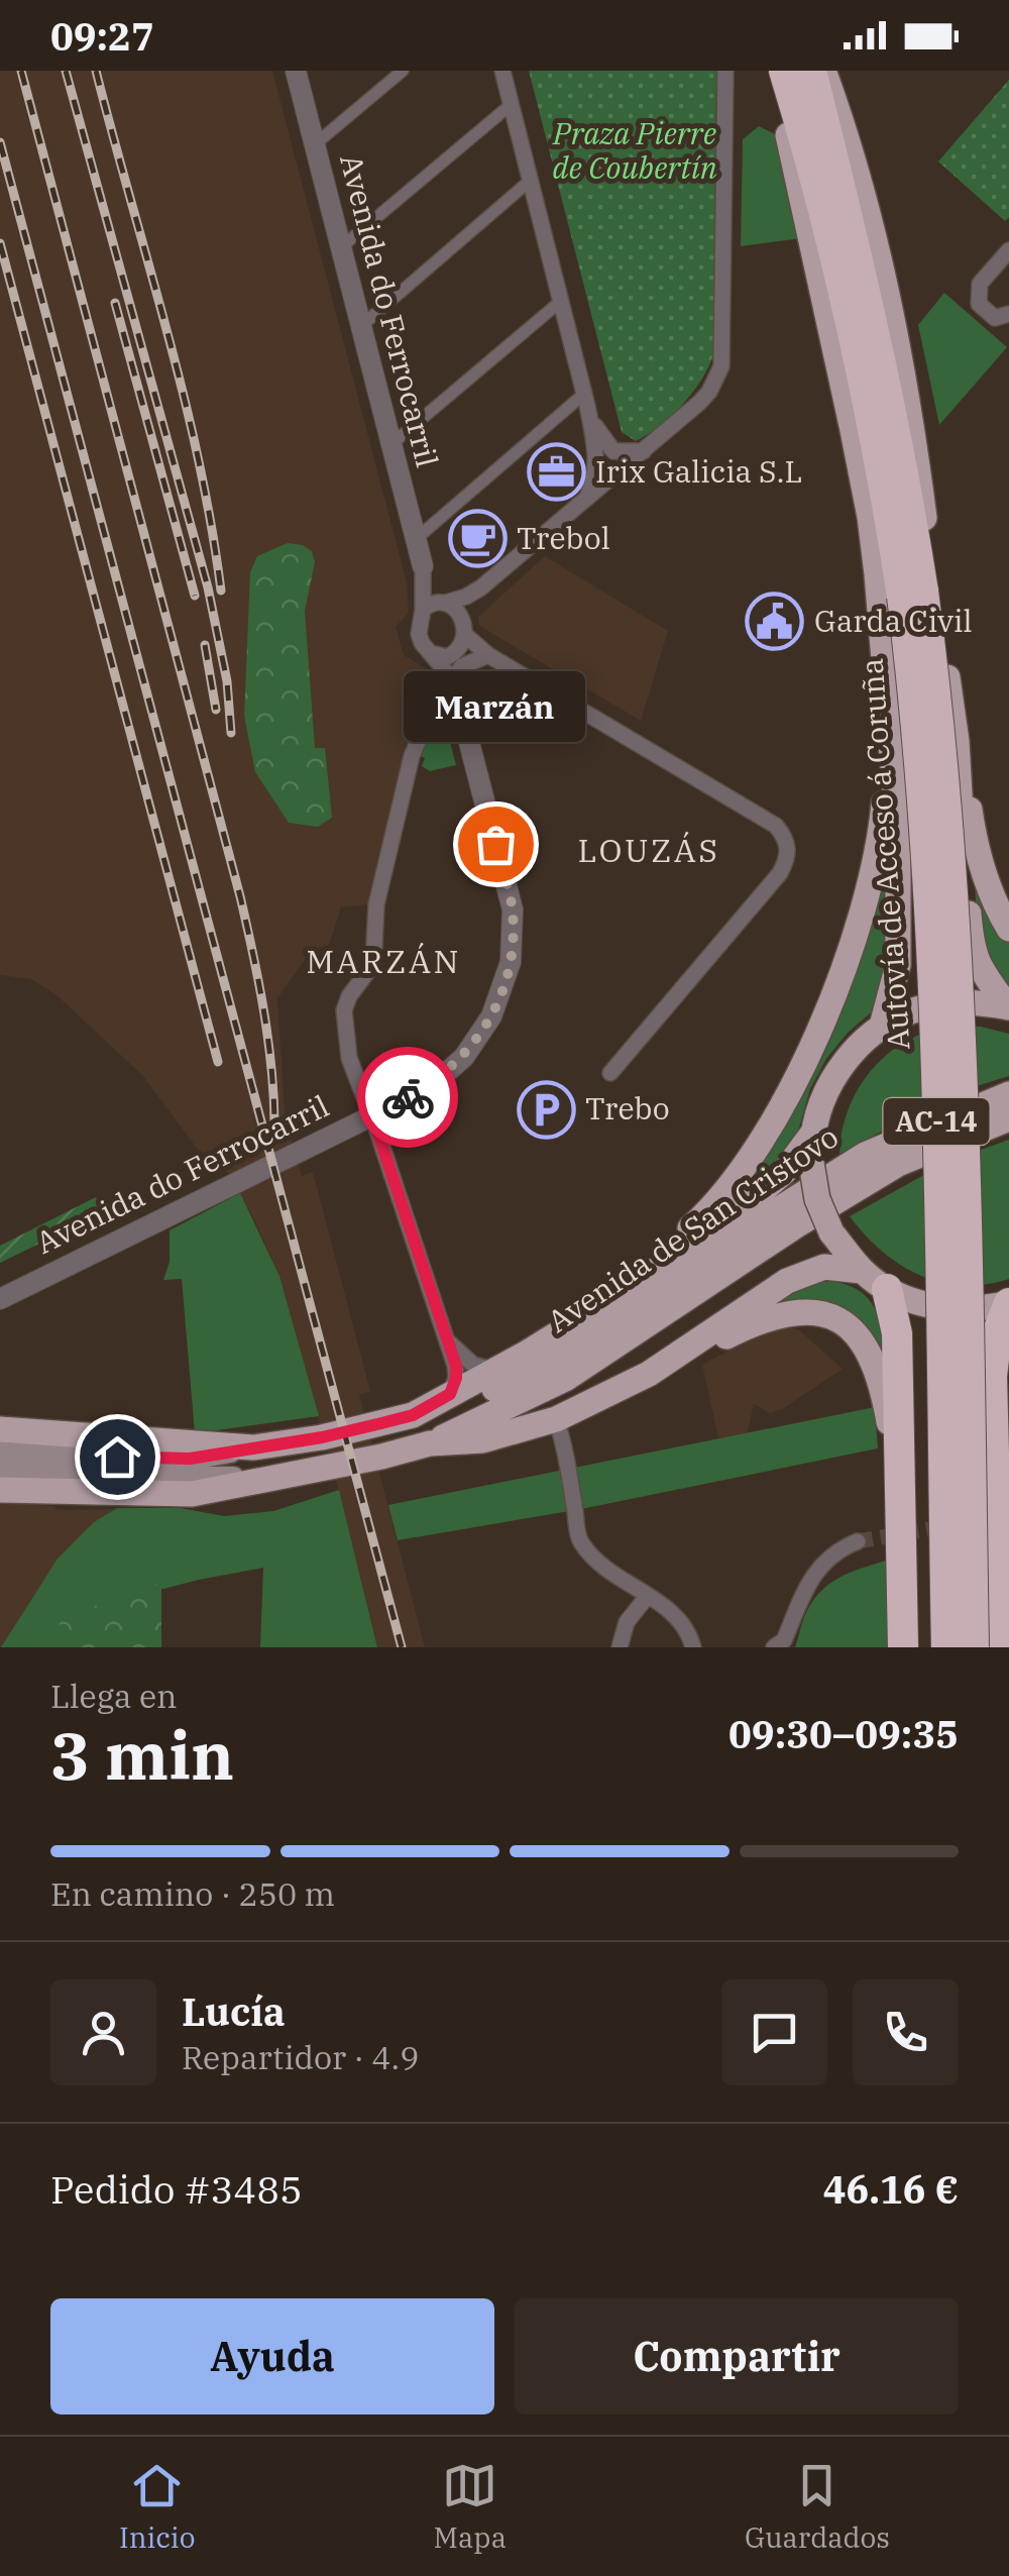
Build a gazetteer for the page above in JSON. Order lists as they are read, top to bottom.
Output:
{
  "streets": {
    "highway": ["Autovía de Acceso á Coruña", "AC-14"],
    "main road": ["Avenida de San Cristovo"],
    "street": ["Avenida do Ferrocarril"]
  },
  "districts": ["LOUZÁS", "MARZÁN"],
  "parks": ["Praza Pierre de Coubertín"],
  "places": {
    "office": ["Irix Galicia S.L"],
    "cafe": ["Trebol"],
    "public building": ["Garda Civil"],
    "other": ["Marzán"],
    "parking": ["Trebo"]
  },
  "page": {
    "status": "09:27",
    "bubble": "Marzán",
    "heading": ["3 min", "Llega en", "09:30–09:35"],
    "panel": [
      "Lucía",
      "Repartidor · 4.9",
      "Pedido #3485",
      "46.16 €"
    ],
    "bar": "En camino · 250 m",
    "buttons": ["Ayuda", "Compartir"],
    "tabs": ["Inicio", "Mapa", "Guardados"]
  }
}
